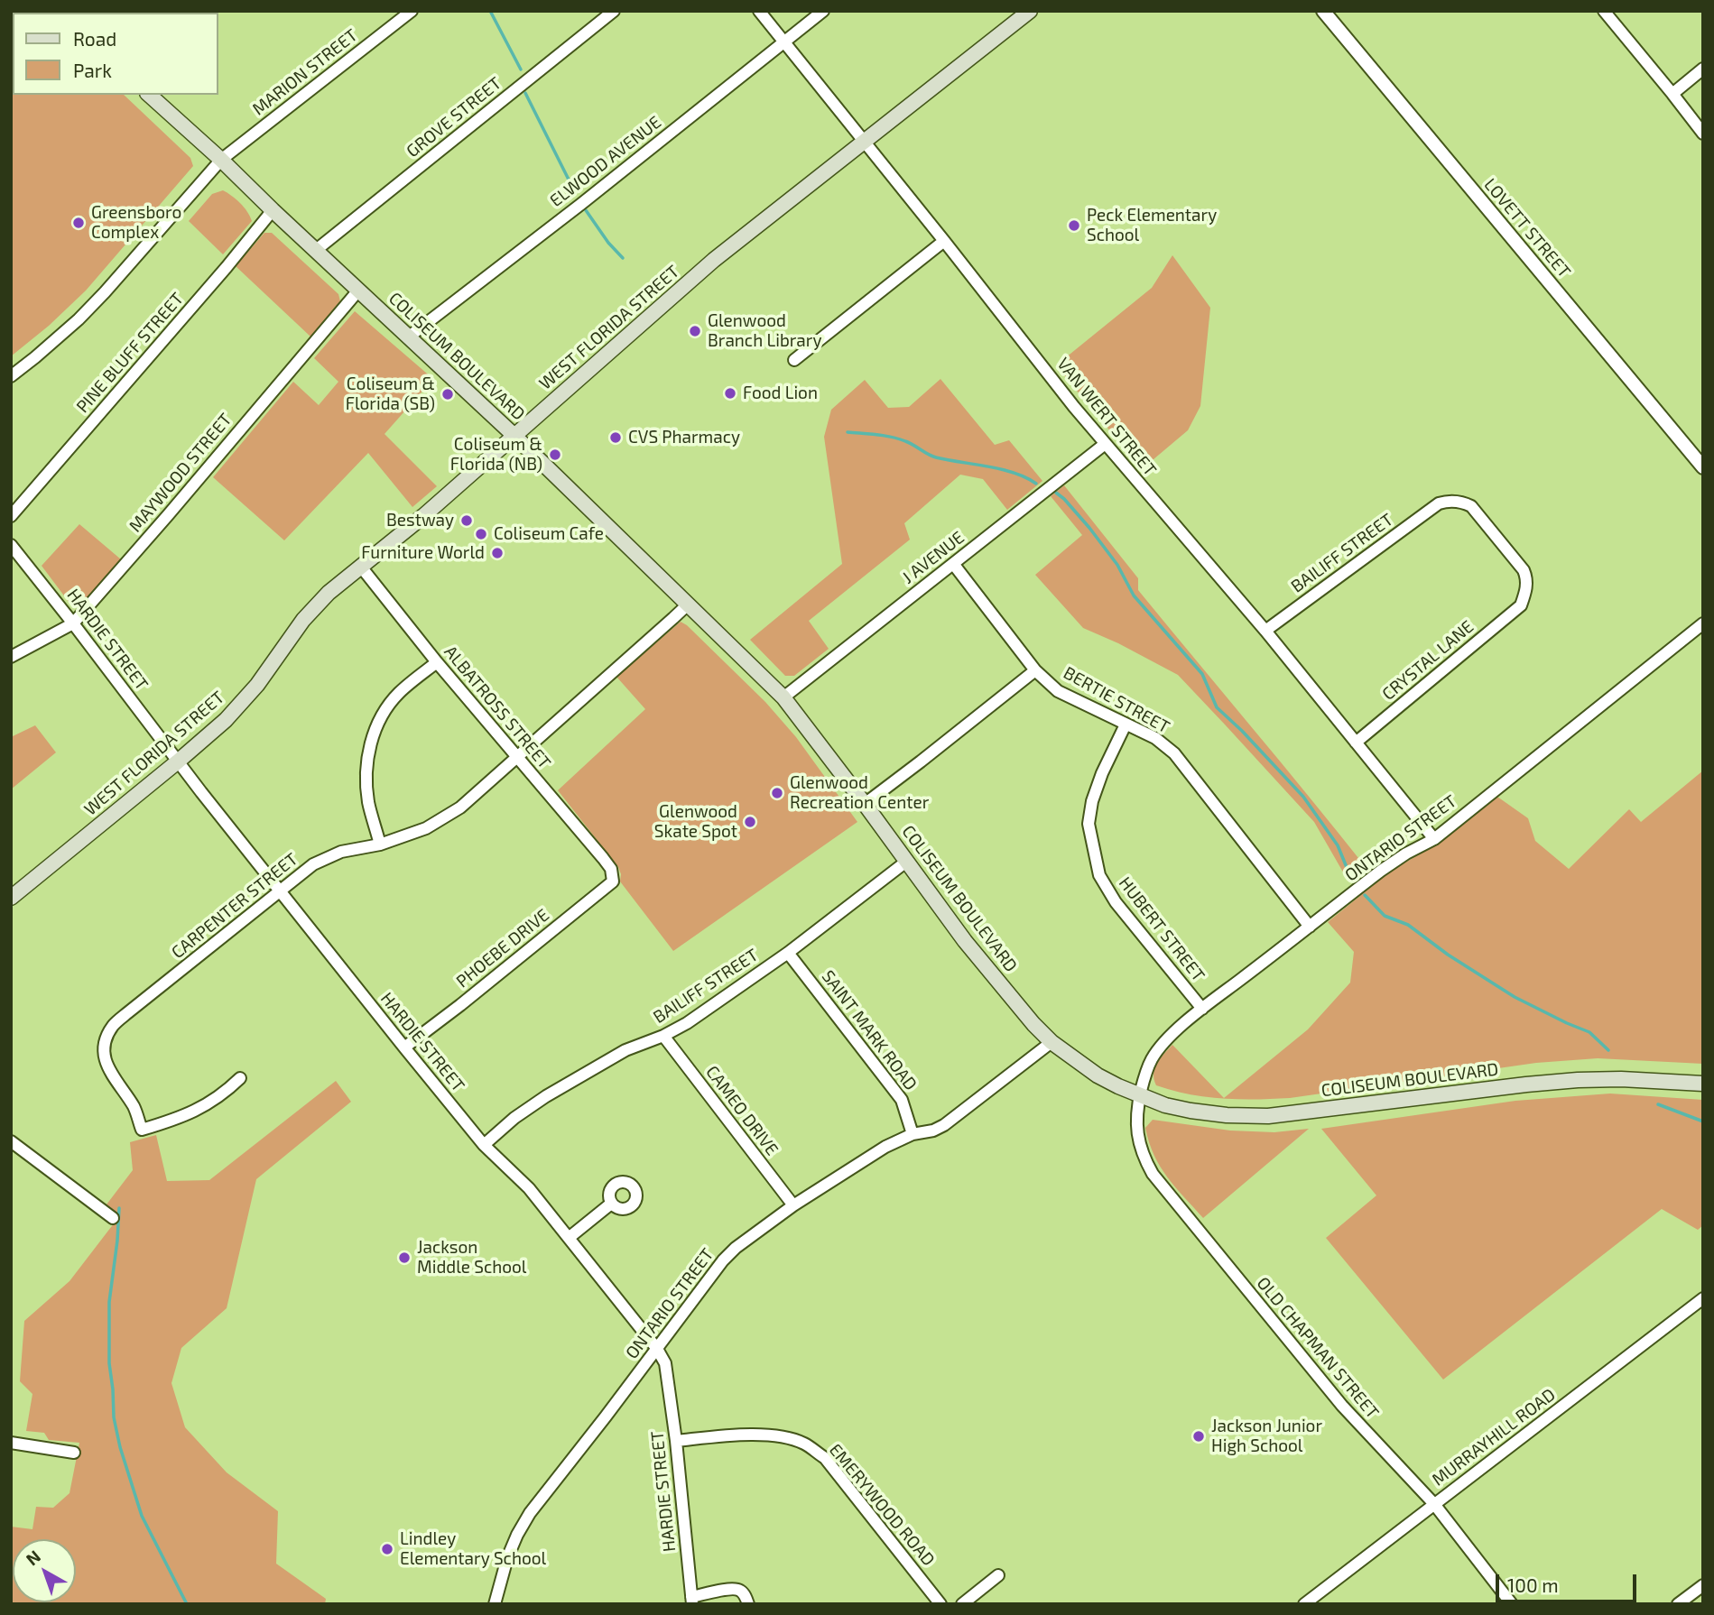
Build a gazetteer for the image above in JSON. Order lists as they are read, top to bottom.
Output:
{
  "streets": {
    "main road": ["WEST FLORIDA STREET", "COLISEUM BOULEVARD"],
    "street": [
      "MARION STREET",
      "GROVE STREET",
      "ELWOOD AVENUE",
      "LOVETT STREET",
      "PINE BLUFF STREET",
      "VAN WERT STREET",
      "MAYWOOD STREET",
      "BAILIFF STREET",
      "J AVENUE",
      "HARDIE STREET",
      "CRYSTAL LANE",
      "BERTIE STREET",
      "ALBATROSS STREET",
      "ONTARIO STREET",
      "CARPENTER STREET",
      "HUBERT STREET",
      "PHOEBE DRIVE",
      "SAINT MARK ROAD",
      "CAMEO DRIVE",
      "OLD CHAPMAN STREET",
      "MURRAYHILL ROAD",
      "EMERYWOOD ROAD"
    ]
  },
  "crossings": [
    ["MARION STREET", "COLISEUM BOULEVARD"],
    ["GROVE STREET", "COLISEUM BOULEVARD"],
    ["ELWOOD AVENUE", "COLISEUM BOULEVARD"],
    ["ELWOOD AVENUE", "VAN WERT STREET"],
    ["WEST FLORIDA STREET", "COLISEUM BOULEVARD"],
    ["WEST FLORIDA STREET", "VAN WERT STREET"],
    ["WEST FLORIDA STREET", "HARDIE STREET"],
    ["WEST FLORIDA STREET", "ALBATROSS STREET"],
    ["PINE BLUFF STREET", "COLISEUM BOULEVARD"],
    ["COLISEUM BOULEVARD", "MAYWOOD STREET"],
    ["COLISEUM BOULEVARD", "BAILIFF STREET"],
    ["COLISEUM BOULEVARD", "J AVENUE"],
    ["COLISEUM BOULEVARD", "ONTARIO STREET"],
    ["COLISEUM BOULEVARD", "CARPENTER STREET"],
    ["COLISEUM BOULEVARD", "OLD CHAPMAN STREET"],
    ["VAN WERT STREET", "BAILIFF STREET"],
    ["VAN WERT STREET", "J AVENUE"],
    ["VAN WERT STREET", "CRYSTAL LANE"],
    ["VAN WERT STREET", "ONTARIO STREET"],
    ["MAYWOOD STREET", "HARDIE STREET"],
    ["BAILIFF STREET", "HARDIE STREET"],
    ["BAILIFF STREET", "CRYSTAL LANE"],
    ["BAILIFF STREET", "SAINT MARK ROAD"],
    ["BAILIFF STREET", "CAMEO DRIVE"],
    ["J AVENUE", "BERTIE STREET"],
    ["HARDIE STREET", "ONTARIO STREET"],
    ["HARDIE STREET", "CARPENTER STREET"],
    ["HARDIE STREET", "PHOEBE DRIVE"],
    ["HARDIE STREET", "EMERYWOOD ROAD"],
    ["BERTIE STREET", "ONTARIO STREET"],
    ["BERTIE STREET", "HUBERT STREET"],
    ["ALBATROSS STREET", "CARPENTER STREET"],
    ["ALBATROSS STREET", "PHOEBE DRIVE"],
    ["ONTARIO STREET", "HUBERT STREET"],
    ["ONTARIO STREET", "SAINT MARK ROAD"],
    ["ONTARIO STREET", "CAMEO DRIVE"],
    ["ONTARIO STREET", "OLD CHAPMAN STREET"],
    ["OLD CHAPMAN STREET", "MURRAYHILL ROAD"]
  ],
  "places": [
    "Greensboro Complex",
    "Peck Elementary School",
    "Glenwood Branch Library",
    "Food Lion",
    "Coliseum & Florida (SB)",
    "CVS Pharmacy",
    "Coliseum & Florida (NB)",
    "Bestway",
    "Coliseum Cafe",
    "Furniture World",
    "Glenwood Recreation Center",
    "Glenwood Skate Spot",
    "Jackson Middle School",
    "Jackson Junior High School",
    "Lindley Elementary School"
  ],
  "legend": ["Road", "Park"],
  "scale_bar": "100 m",
  "north": "top left"
}
